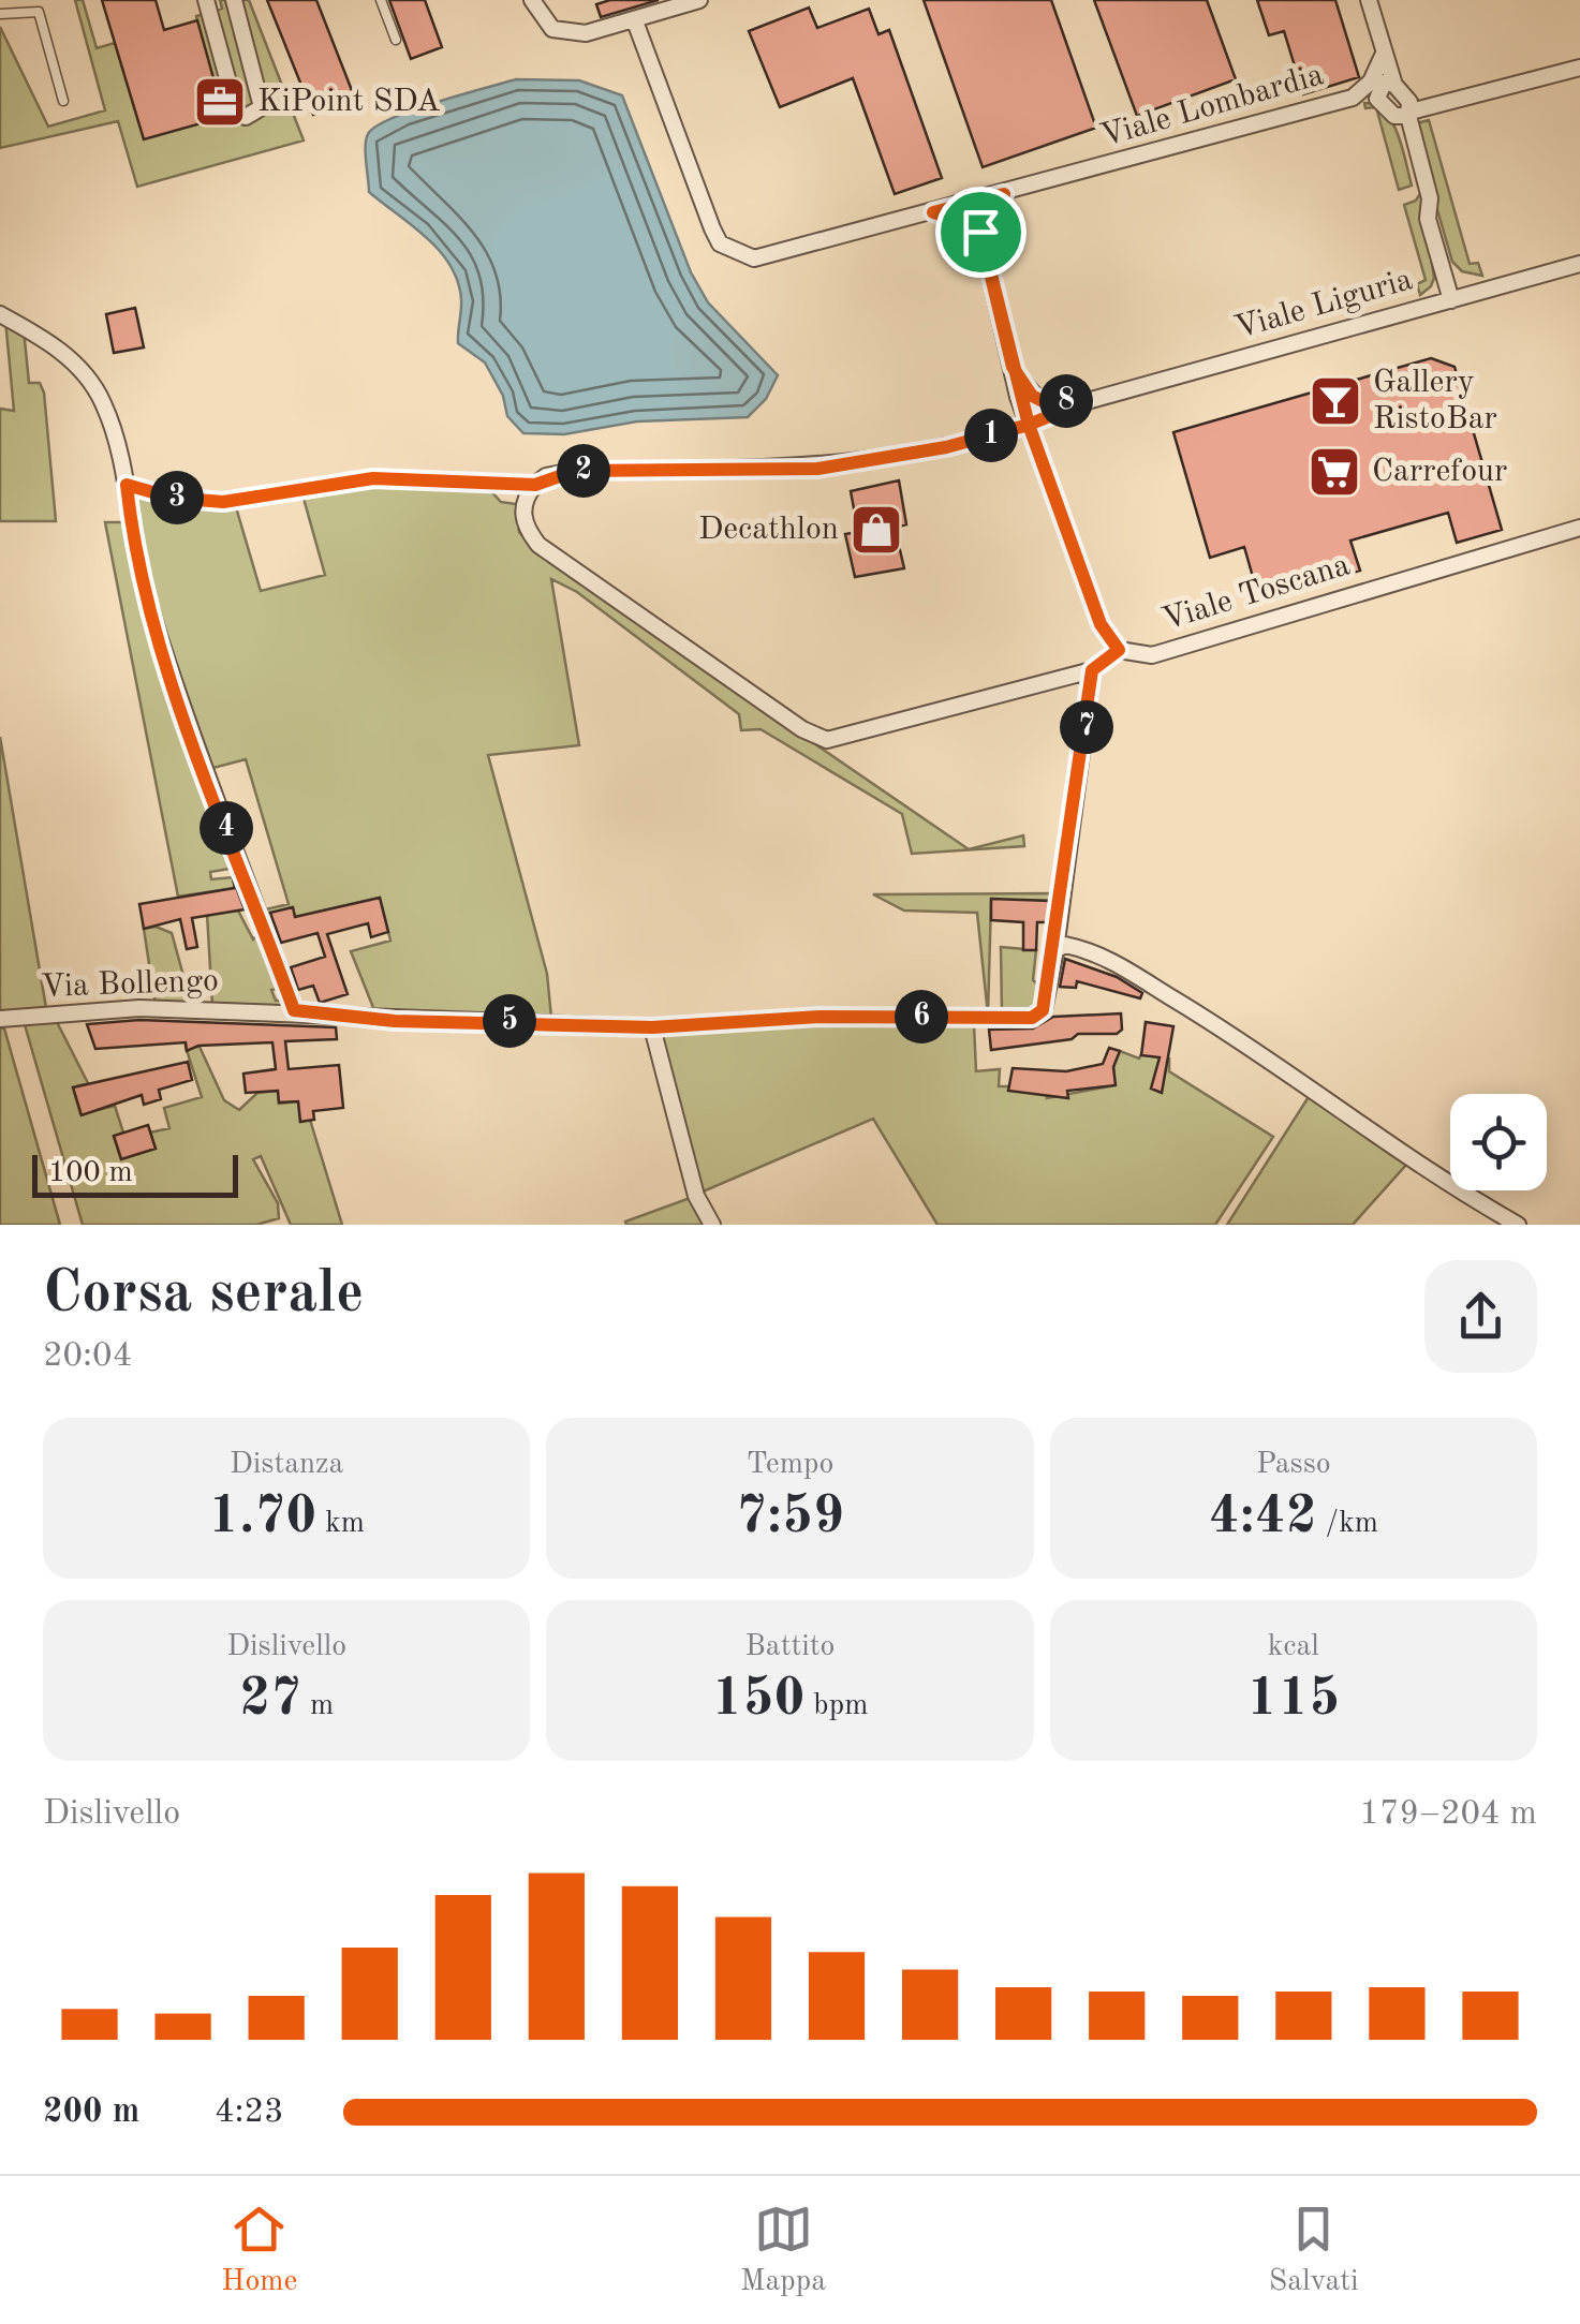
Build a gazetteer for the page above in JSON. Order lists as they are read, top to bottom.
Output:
{
  "streets": {
    "street": [
      "Viale Lombardia",
      "Viale Liguria",
      "Viale Toscana",
      "Via Bollengo"
    ]
  },
  "places": {
    "office": ["KiPoint SDA"],
    "bar": ["Gallery RistoBar"],
    "supermarket": ["Carrefour"],
    "shop": ["Decathlon"]
  },
  "scale_bar": "100 m",
  "page": {
    "pins": [
      "8",
      "1",
      "2",
      "3",
      "7",
      "4",
      "6",
      "5"
    ],
    "scale": "100 m",
    "heading": ["Corsa serale", "20:04"],
    "stats": [
      ["Distanza", "1.70 km"],
      ["Tempo", "7:59"],
      ["Passo", "4:42 /km"],
      ["Dislivello", "27 m"],
      ["Battito", "150 bpm"],
      ["kcal", "115"]
    ],
    "chart": ["Dislivello", "179–204 m"],
    "list": [
      {
        "name": "200 m",
        "note": "4:23"
      }
    ],
    "tabs": ["Home", "Mappa", "Salvati"]
  }
}
